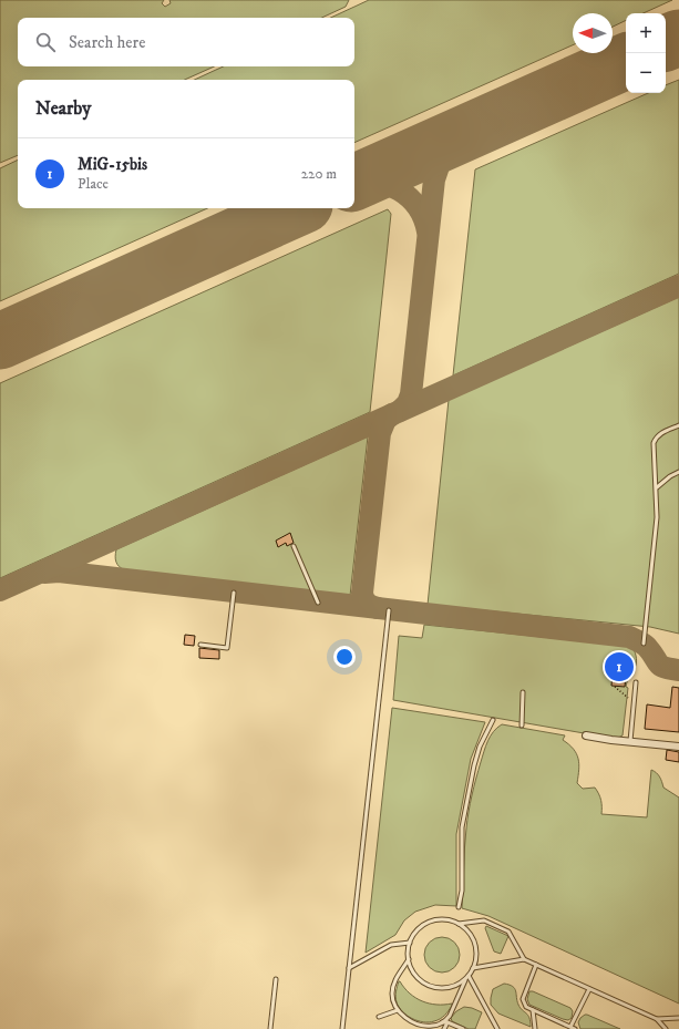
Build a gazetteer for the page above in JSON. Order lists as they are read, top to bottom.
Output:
{
  "north": "left",
  "page": {
    "map_buttons": ["+", "−"],
    "search": "Search here",
    "heading": "Nearby",
    "list": [
      {
        "mark": "1",
        "name": "MiG-15bis",
        "note": "Place",
        "value": "220 m"
      }
    ],
    "pins": "1"
  }
}
